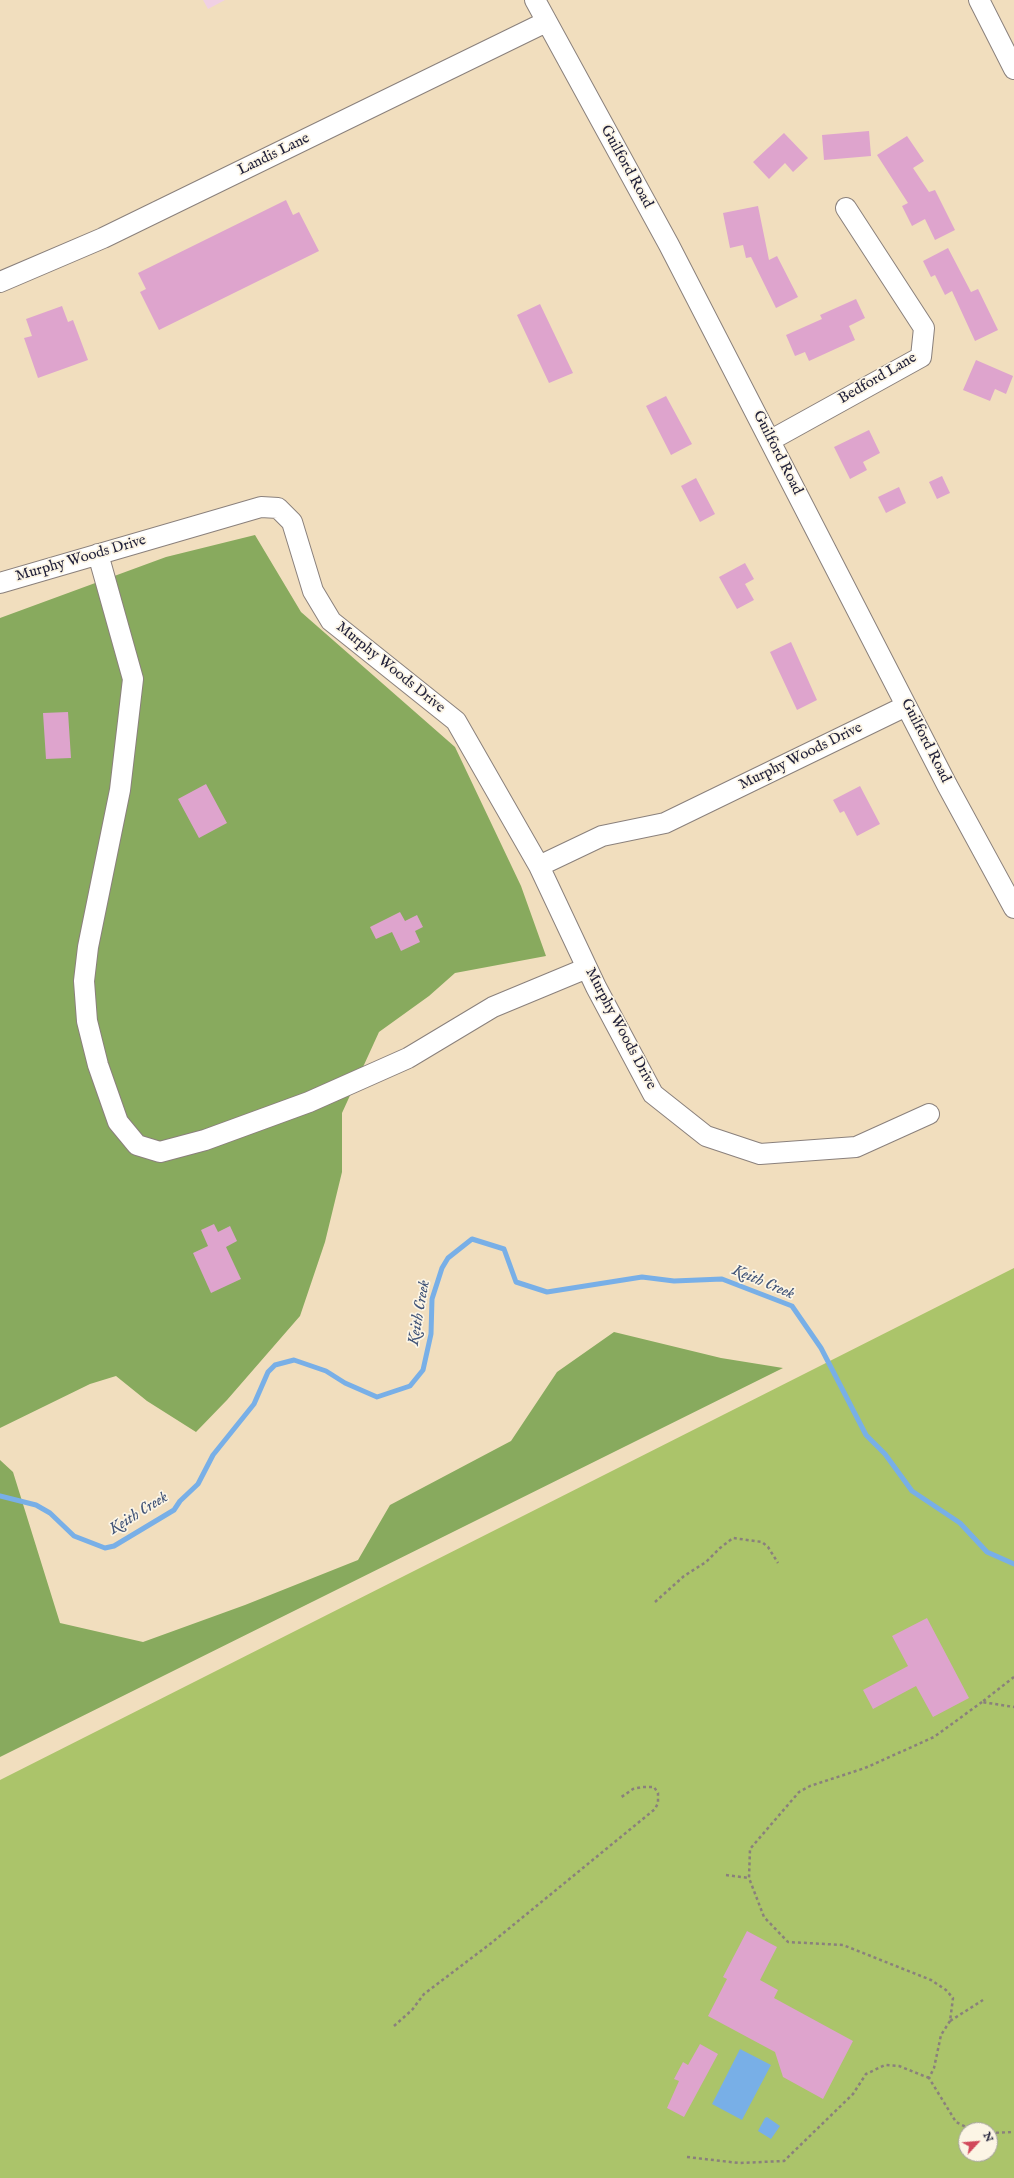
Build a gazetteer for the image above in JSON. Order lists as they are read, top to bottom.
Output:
{
  "streets": {
    "street": [
      "Landis Lane",
      "Guilford Road",
      "Bedford Lane",
      "Murphy Woods Drive"
    ]
  },
  "crossings": [
    ["Landis Lane", "Guilford Road"],
    ["Guilford Road", "Bedford Lane"],
    ["Guilford Road", "Murphy Woods Drive"]
  ],
  "water": ["Keith Creek"],
  "north": "top right"
}
